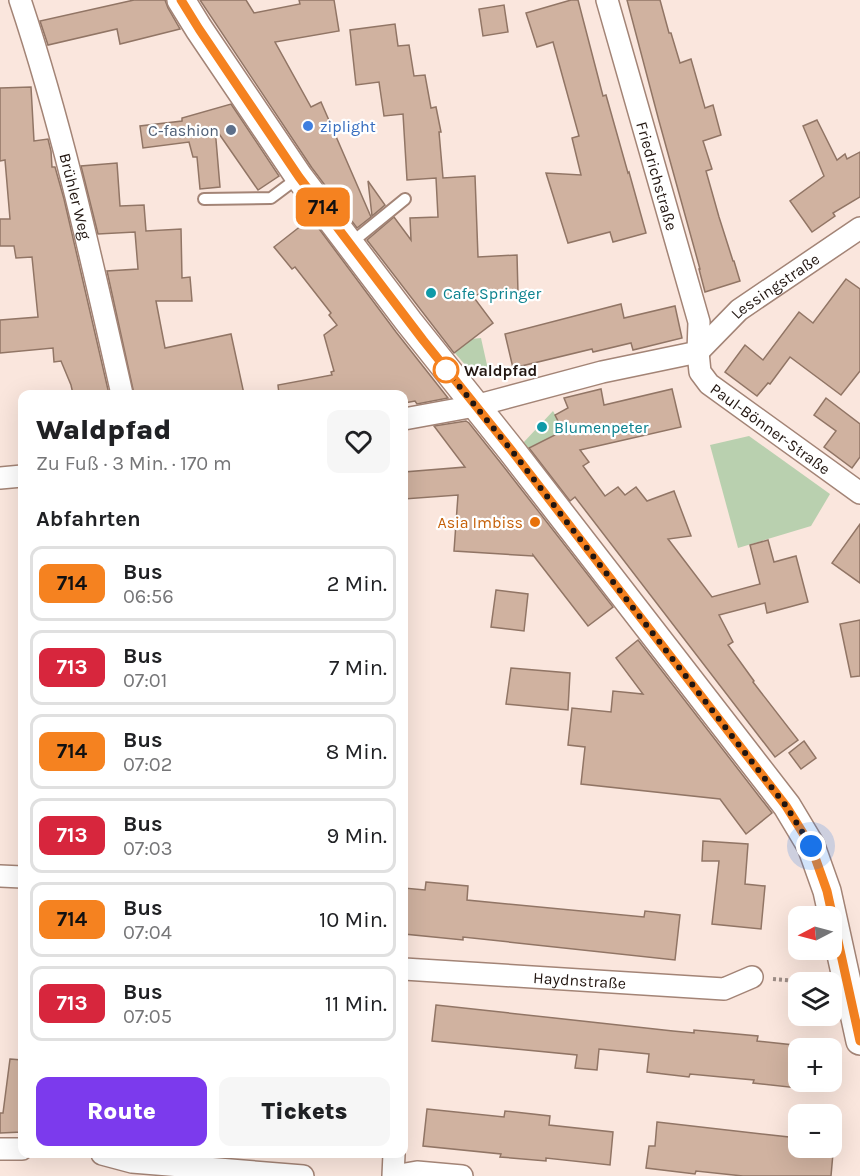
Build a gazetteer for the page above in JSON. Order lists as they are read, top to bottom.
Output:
{
  "streets": {
    "street": [
      "Friedrichstraße",
      "Brühler Weg",
      "Lessingstraße",
      "Paul-Bönner-Straße",
      "Haydnstraße"
    ]
  },
  "crossings": [
    ["Friedrichstraße", "Lessingstraße"],
    ["Friedrichstraße", "Paul-Bönner-Straße"],
    ["Lessingstraße", "Paul-Bönner-Straße"]
  ],
  "places": [
    "ziplight",
    "C-fashion",
    "Cafe Springer",
    "Waldpfad",
    "Blumenpeter",
    "Asia Imbiss"
  ],
  "lines": ["bus line 714"],
  "north": "left",
  "page": {
    "on_map": "714",
    "heading": [
      ["Waldpfad", "Zu Fuß · 3 Min. · 170 m"],
      "Abfahrten"
    ],
    "list": [
      {
        "mark": "714",
        "name": "Bus",
        "note": "06:56",
        "value": "2 Min."
      },
      {
        "mark": "713",
        "name": "Bus",
        "note": "07:01",
        "value": "7 Min."
      },
      {
        "mark": "714",
        "name": "Bus",
        "note": "07:02",
        "value": "8 Min."
      },
      {
        "mark": "713",
        "name": "Bus",
        "note": "07:03",
        "value": "9 Min."
      },
      {
        "mark": "714",
        "name": "Bus",
        "note": "07:04",
        "value": "10 Min."
      },
      {
        "mark": "713",
        "name": "Bus",
        "note": "07:05",
        "value": "11 Min."
      }
    ],
    "map_buttons": ["+", "−"],
    "buttons": ["Route", "Tickets"]
  }
}
